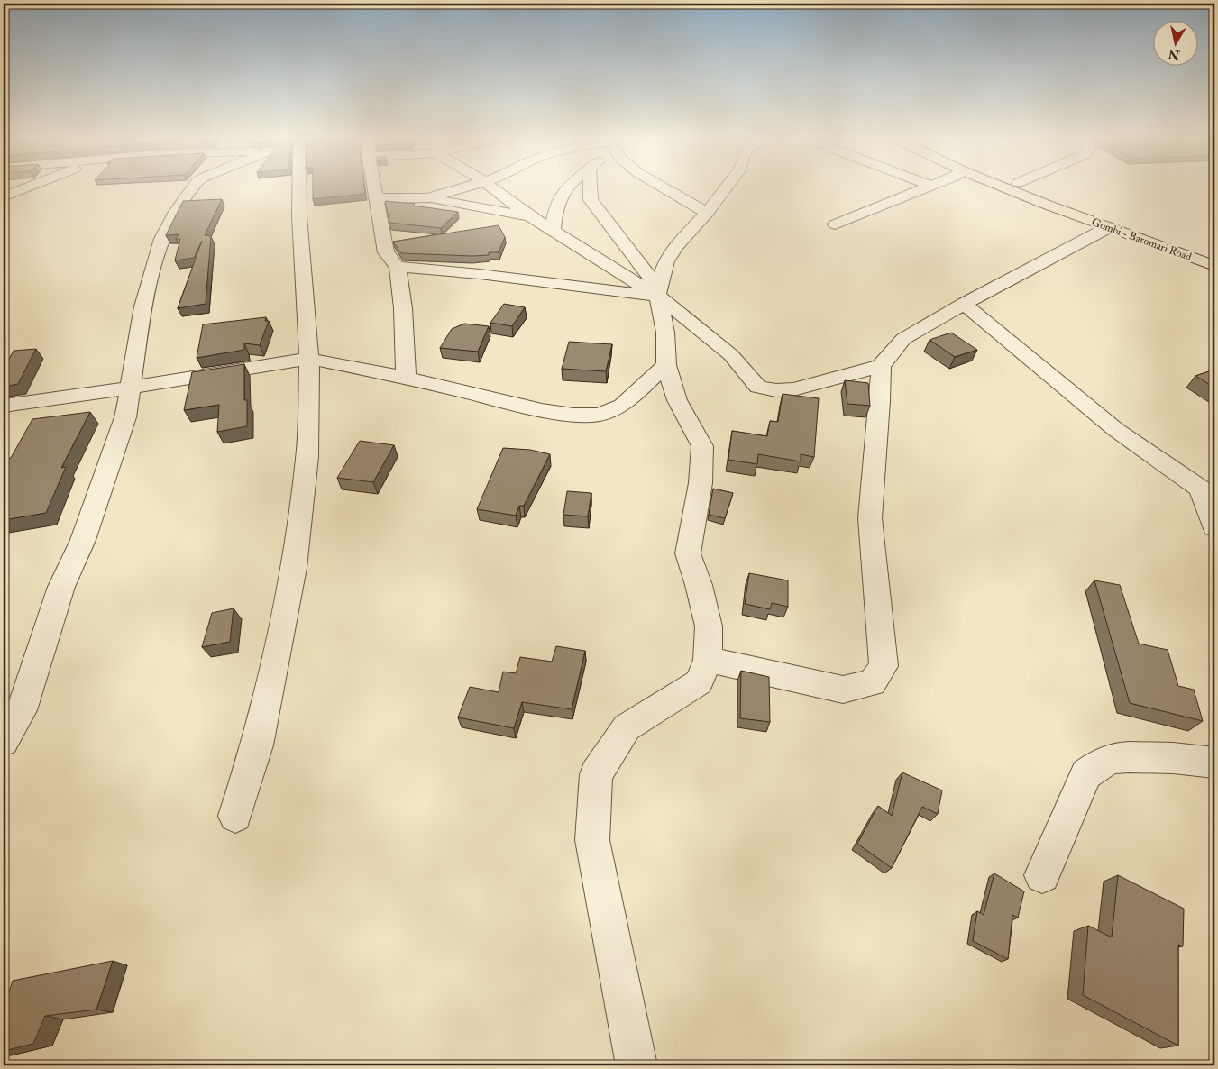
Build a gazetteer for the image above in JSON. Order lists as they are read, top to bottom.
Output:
{
  "streets": {
    "main road": ["Gombi - Baromari Road"]
  },
  "north": "bottom"
}
